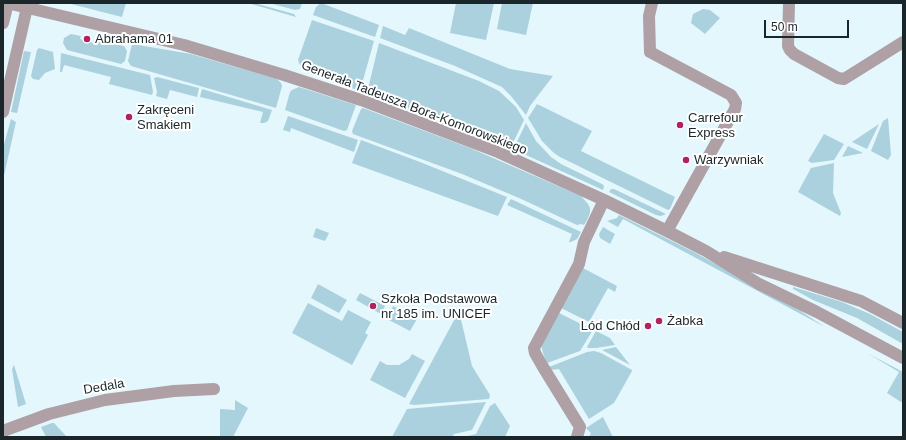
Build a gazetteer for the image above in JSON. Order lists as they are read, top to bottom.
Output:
{
  "streets": {
    "street": ["Generała Tadeusza Bora-Komorowskiego", "Dedala"]
  },
  "places": [
    "Abrahama 01",
    "Zakręceni Smakiem",
    "Carrefour Express",
    "Warzywniak",
    "Szkoła Podstawowa nr 185 im. UNICEF",
    "Żabka",
    "Lód Chłód"
  ],
  "scale_bar": "50 m"
}
